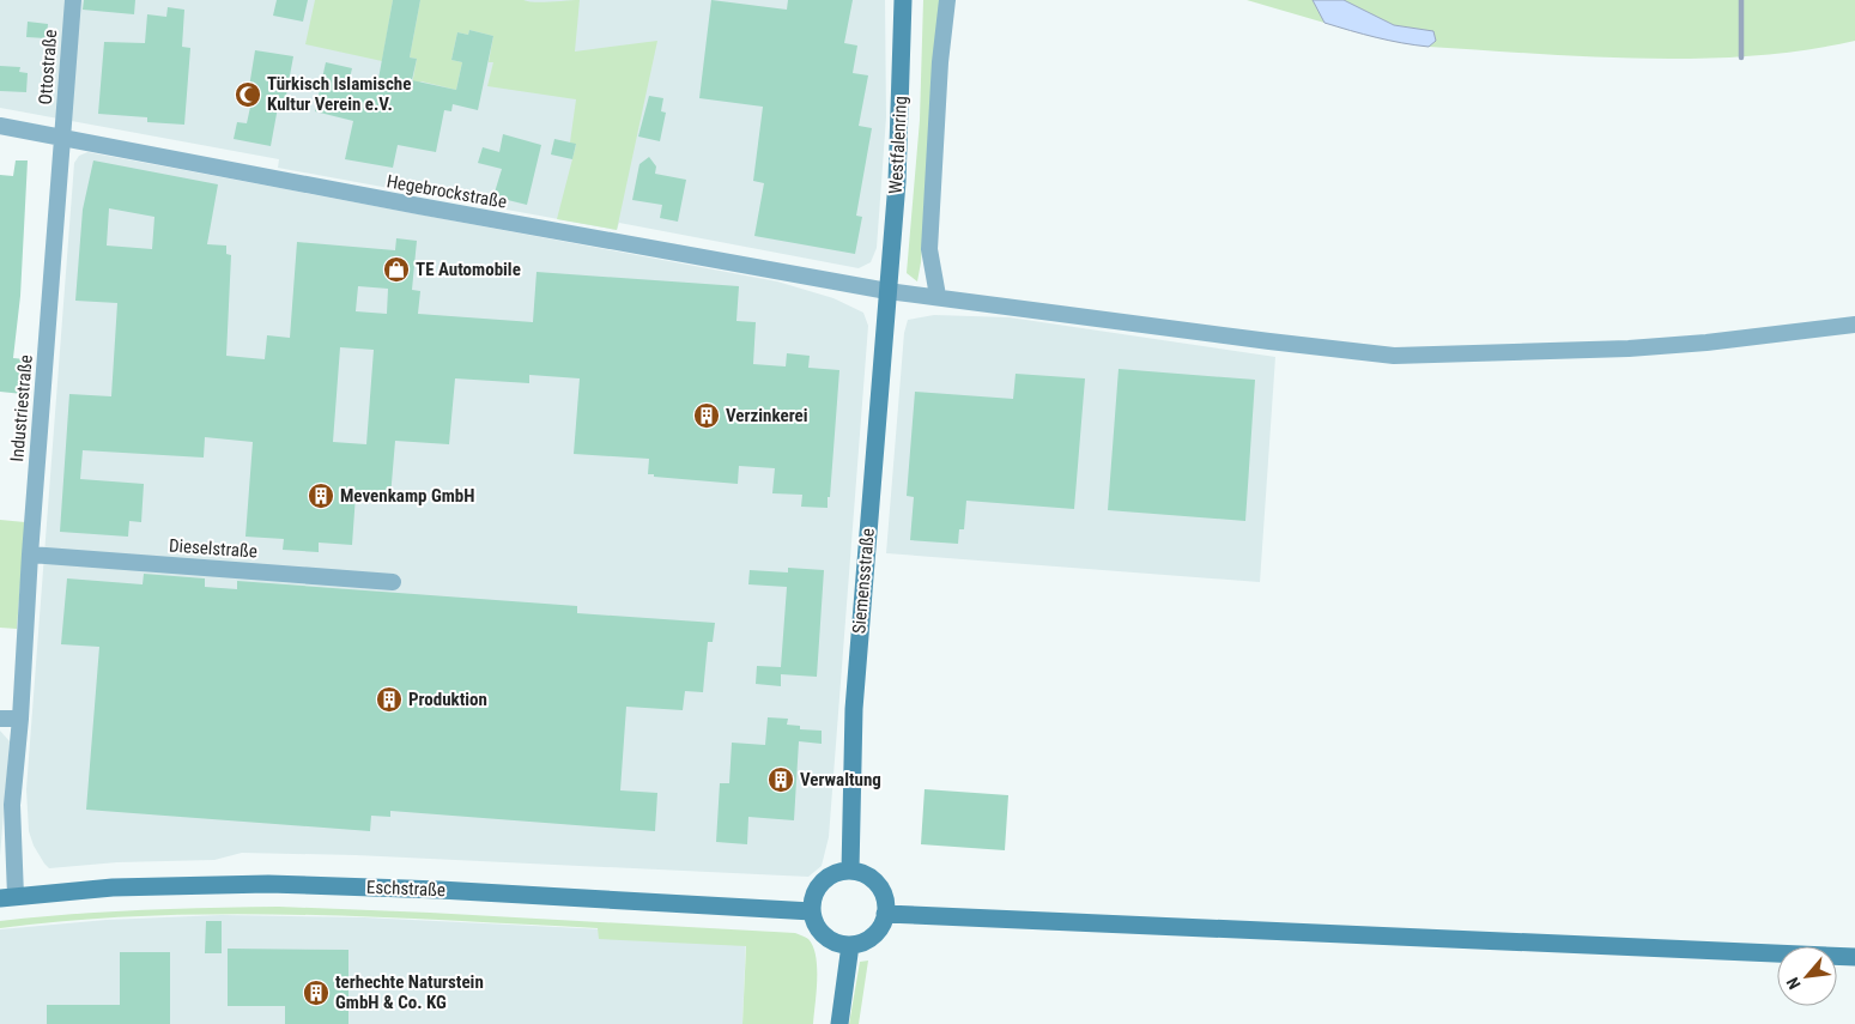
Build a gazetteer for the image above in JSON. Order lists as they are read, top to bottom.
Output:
{
  "streets": {
    "main road": ["Westfalenring", "Siemensstraße", "Eschstraße"],
    "street": [
      "Ottostraße",
      "Hegebrockstraße",
      "Industriestraße",
      "Dieselstraße"
    ]
  },
  "crossings": [
    ["Ottostraße", "Hegebrockstraße"],
    ["Ottostraße", "Industriestraße"],
    ["Westfalenring", "Hegebrockstraße"],
    ["Westfalenring", "Siemensstraße"],
    ["Hegebrockstraße", "Industriestraße"],
    ["Hegebrockstraße", "Siemensstraße"],
    ["Industriestraße", "Dieselstraße"],
    ["Industriestraße", "Eschstraße"],
    ["Siemensstraße", "Eschstraße"]
  ],
  "places": {
    "mosque": ["Türkisch Islamische Kultur Verein e.V."],
    "shop": ["TE Automobile"],
    "building": [
      "Verzinkerei",
      "Mevenkamp GmbH",
      "Produktion",
      "Verwaltung",
      "terhechte Naturstein GmbH & Co. KG"
    ]
  },
  "north": "bottom left"
}
